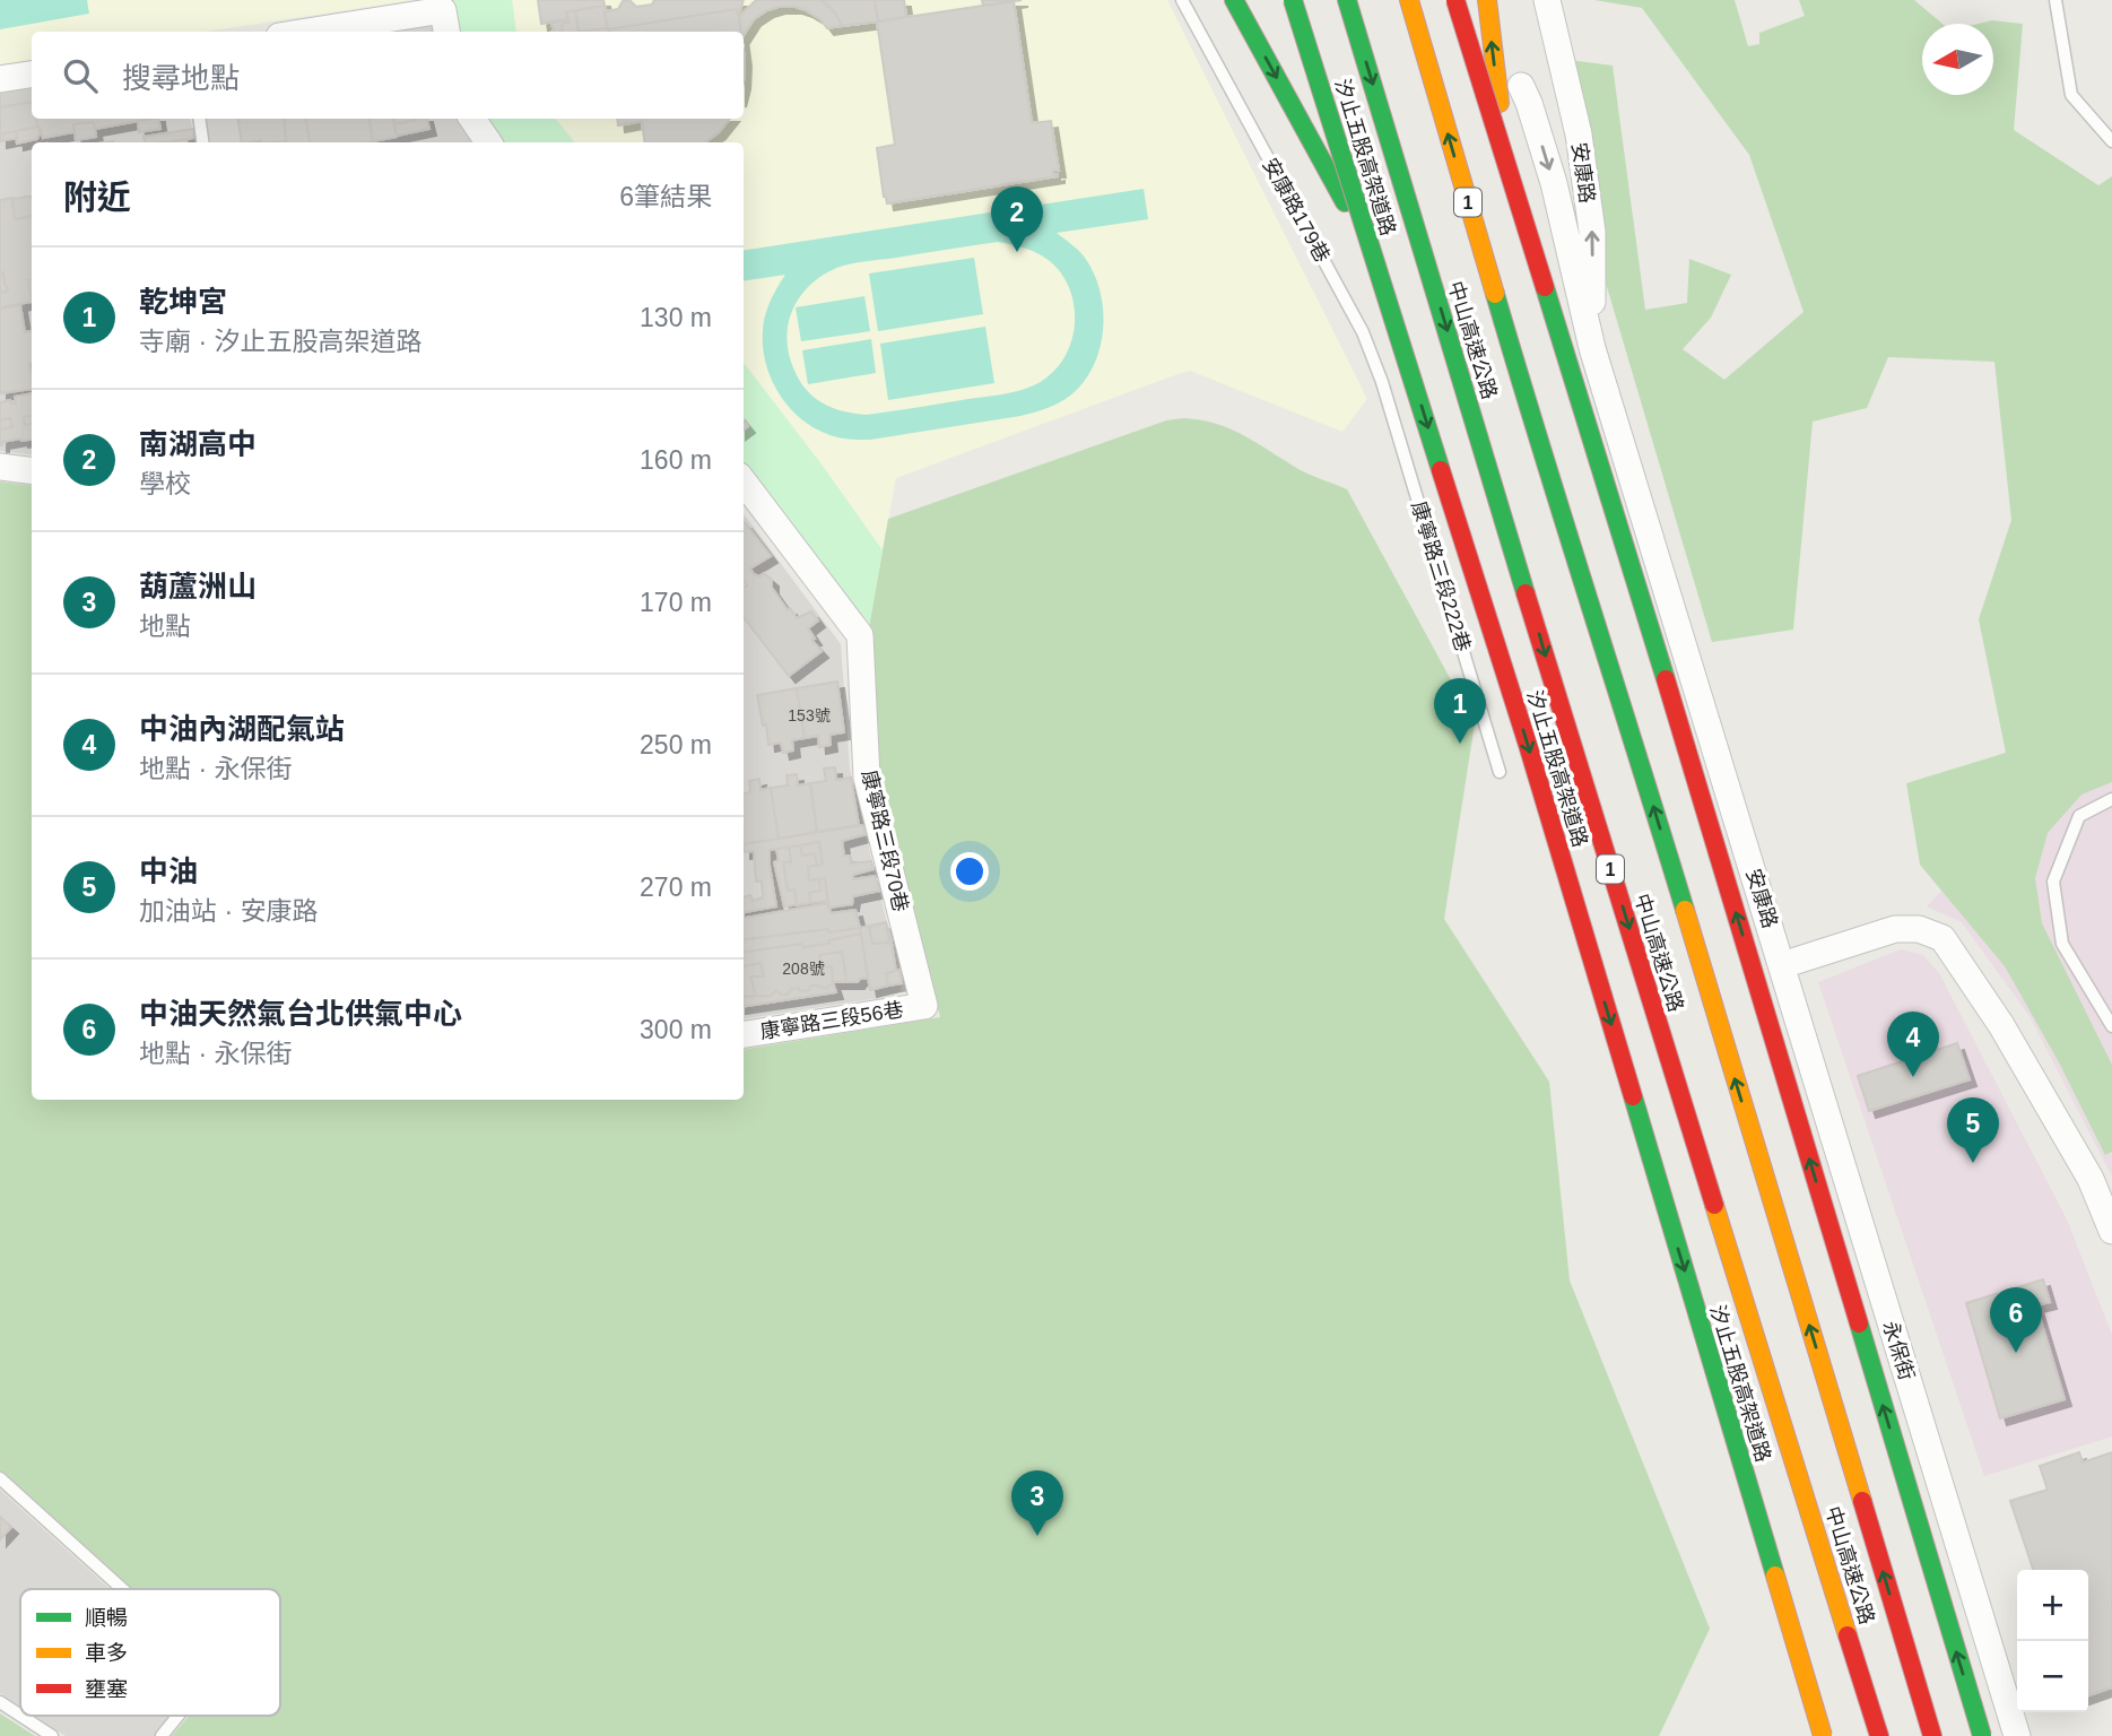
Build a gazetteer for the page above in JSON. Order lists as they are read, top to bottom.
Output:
{
  "streets": {
    "highway": ["汐止五股高架道路", "1", "中山高速公路"],
    "street": [
      "安康路",
      "康寧路三段70巷",
      "康寧路三段56巷",
      "永保街"
    ],
    "lane": ["安康路179巷", "康寧路三段222巷"]
  },
  "crossings": [
    ["安康路", "永保街"],
    ["安康路179巷", "康寧路三段222巷"],
    ["康寧路三段70巷", "康寧路三段56巷"]
  ],
  "house_numbers": ["153號", "208號"],
  "legend": ["順暢", "車多", "壅塞"],
  "north": "left",
  "page": {
    "search": "搜尋地點",
    "heading": ["附近", "6筆結果"],
    "pins": [
      "2",
      "1",
      "4",
      "5",
      "6",
      "3"
    ],
    "list": [
      {
        "mark": "1",
        "name": "乾坤宮",
        "note": "寺廟 · 汐止五股高架道路",
        "value": "130 m"
      },
      {
        "mark": "2",
        "name": "南湖高中",
        "note": "學校",
        "value": "160 m"
      },
      {
        "mark": "3",
        "name": "葫蘆洲山",
        "note": "地點",
        "value": "170 m"
      },
      {
        "mark": "4",
        "name": "中油內湖配氣站",
        "note": "地點 · 永保街",
        "value": "250 m"
      },
      {
        "mark": "5",
        "name": "中油",
        "note": "加油站 · 安康路",
        "value": "270 m"
      },
      {
        "mark": "6",
        "name": "中油天然氣台北供氣中心",
        "note": "地點 · 永保街",
        "value": "300 m"
      }
    ],
    "map_buttons": ["+", "−"]
  }
}
